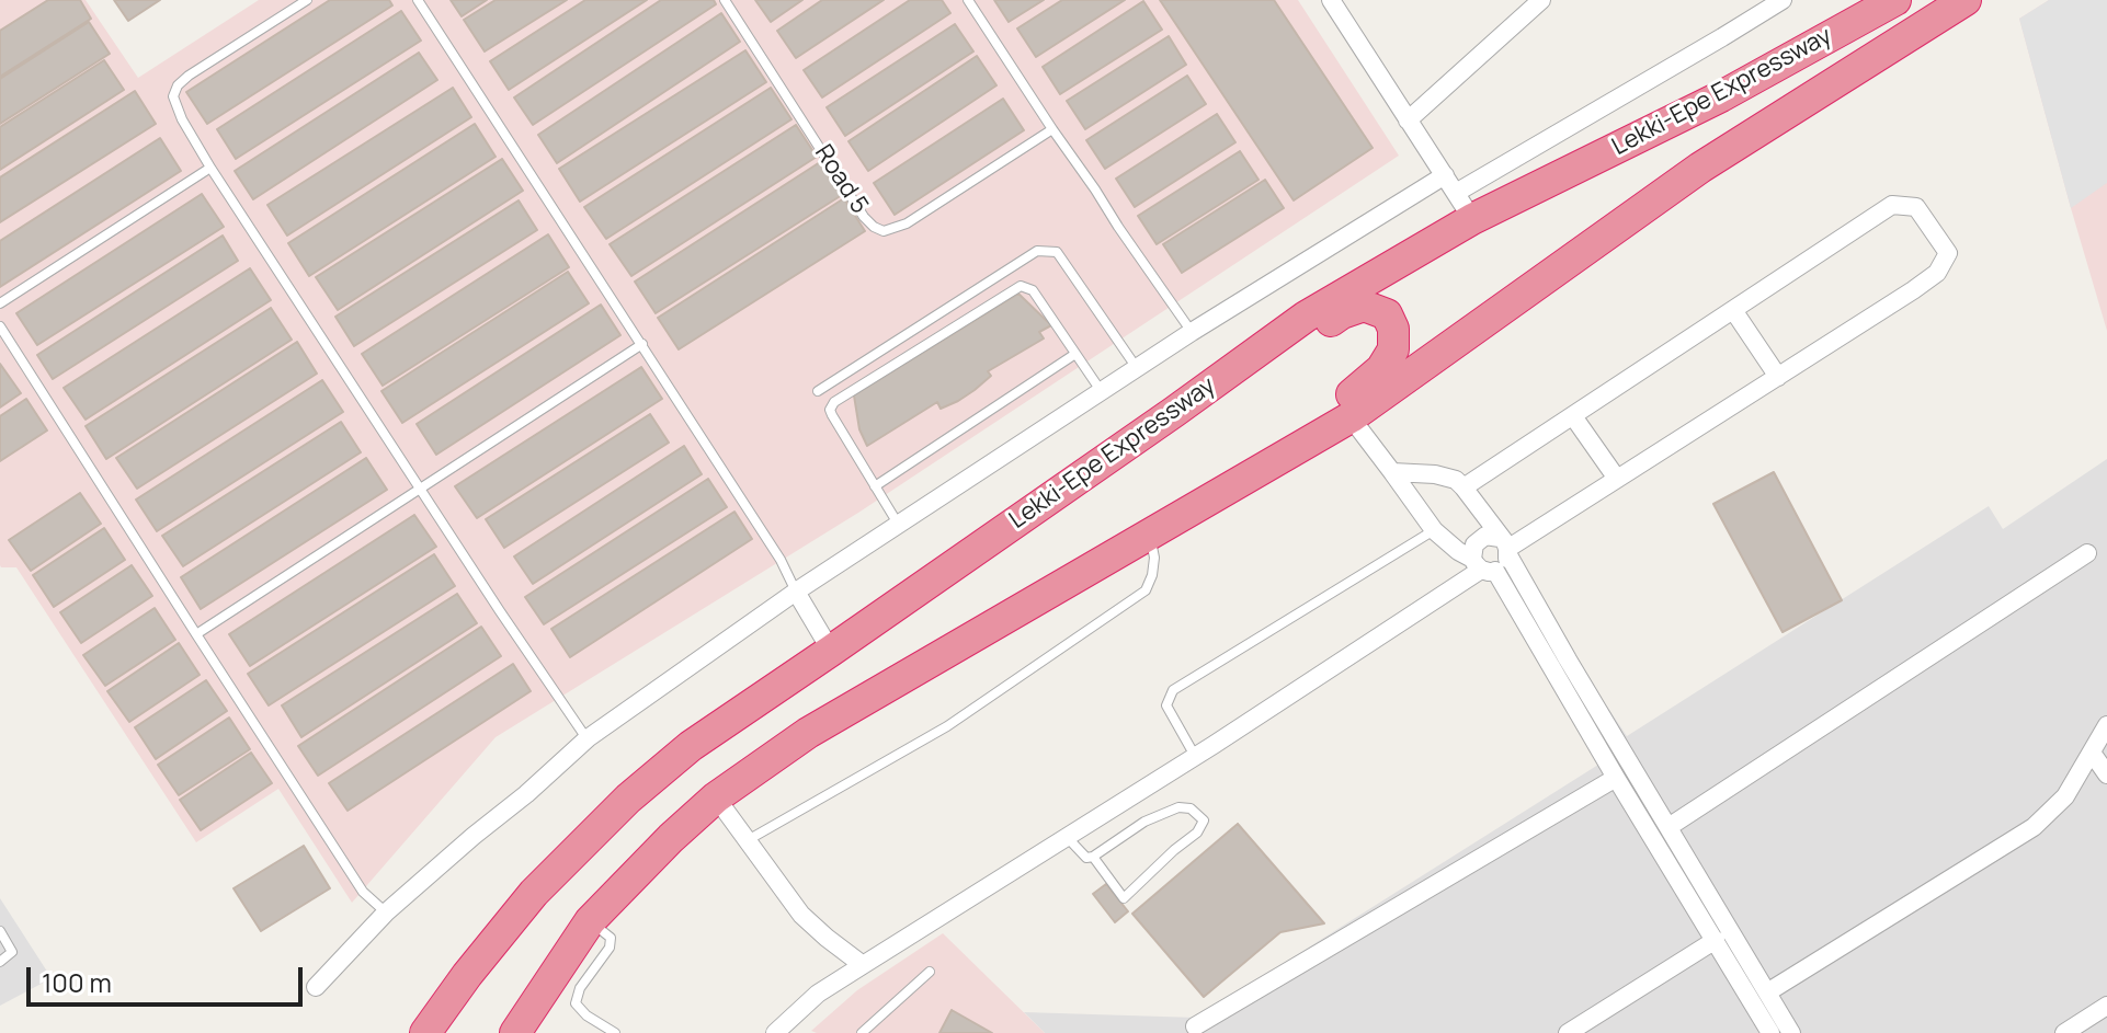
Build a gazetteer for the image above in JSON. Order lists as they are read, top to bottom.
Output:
{
  "streets": {
    "highway": ["Lekki-Epe Expressway"],
    "lane": ["Road 5"]
  },
  "scale_bar": "100 m"
}
